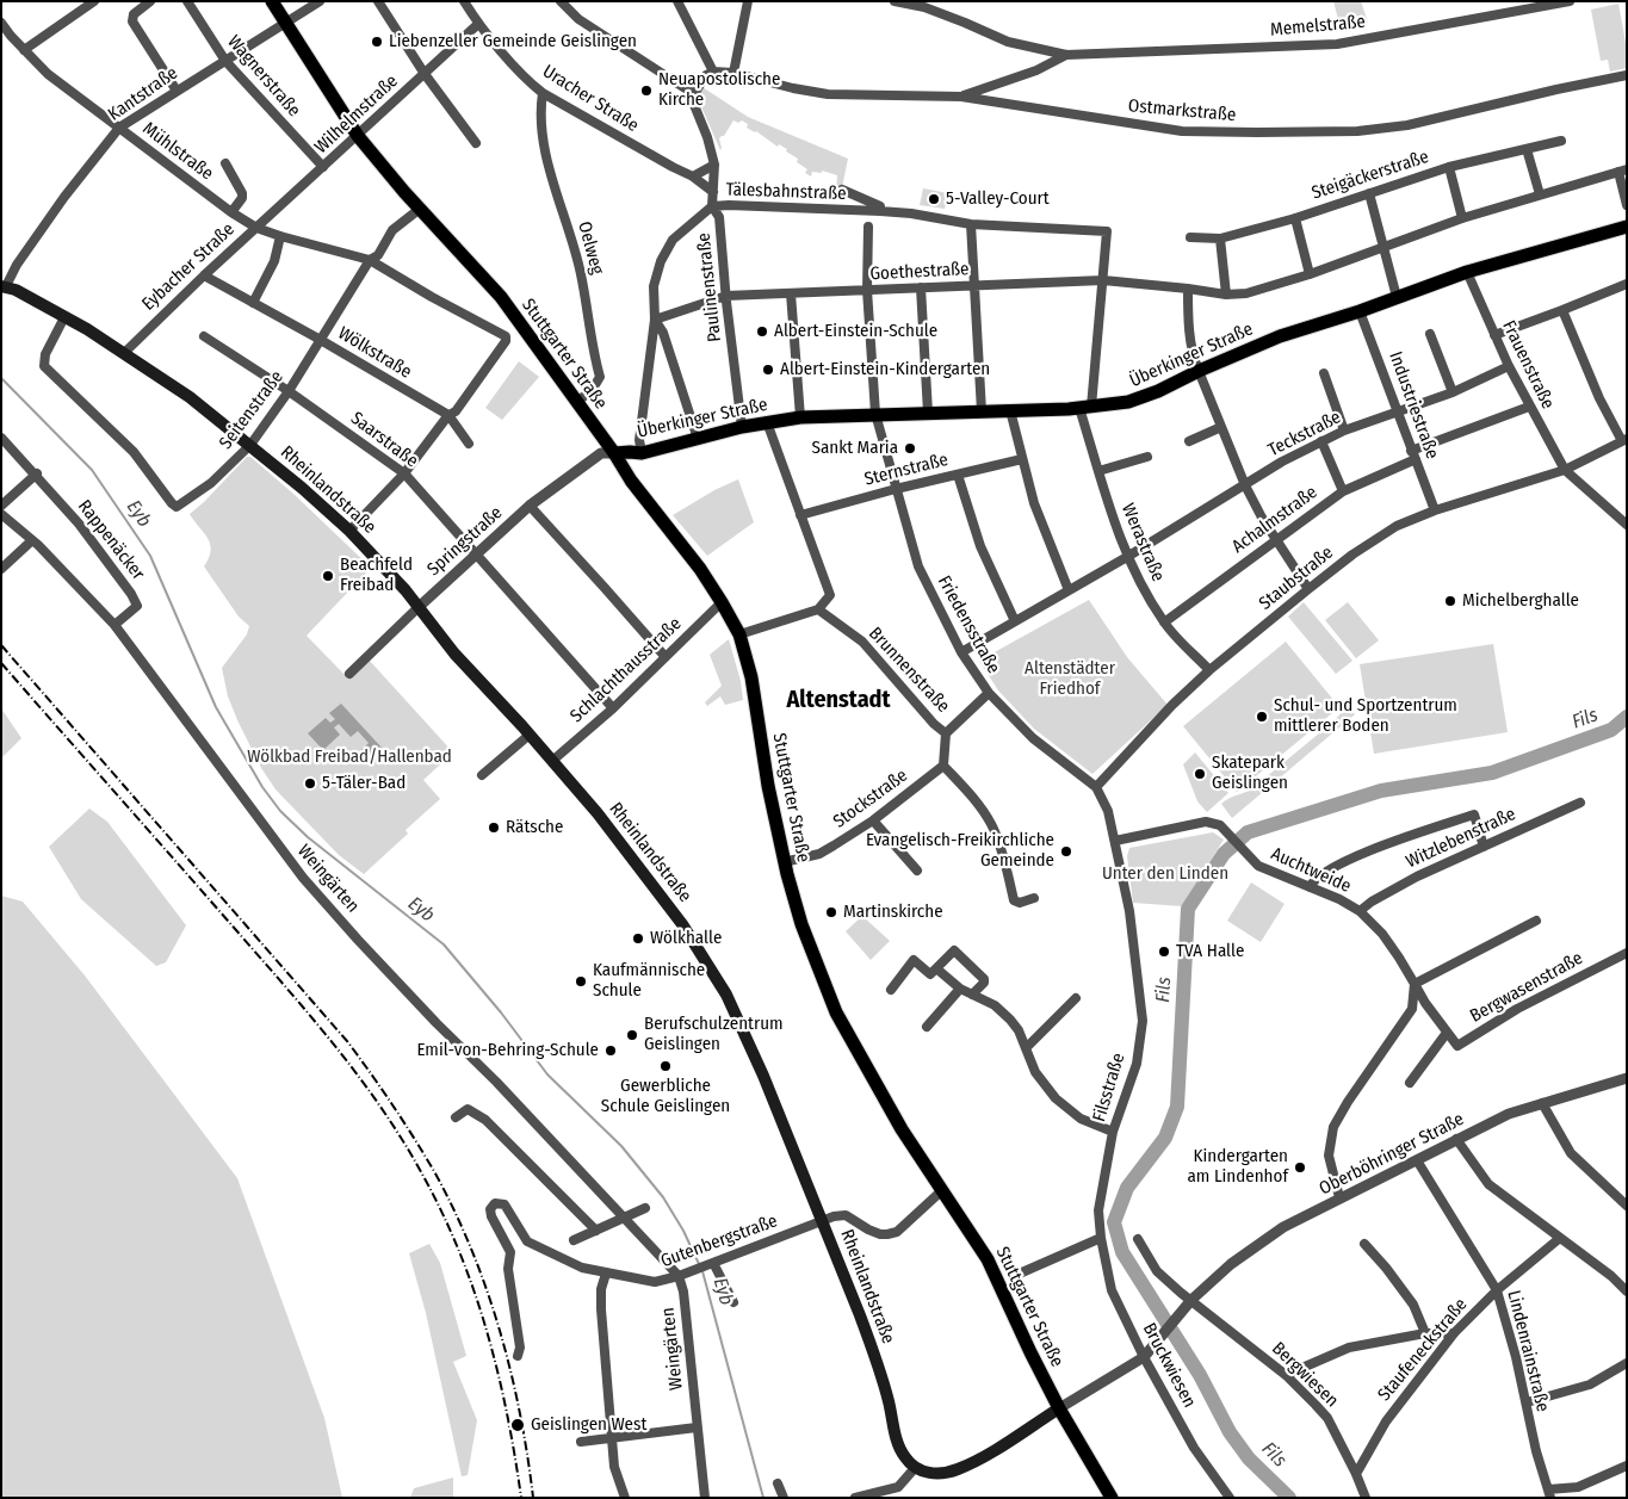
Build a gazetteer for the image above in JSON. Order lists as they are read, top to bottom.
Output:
{
  "streets": {
    "main road": ["Stuttgarter Straße", "Überkinger Straße", "Rheinlandstraße"],
    "street": [
      "Memelstraße",
      "Wagnerstraße",
      "Kantstraße",
      "Uracher Straße",
      "Ostmarkstraße",
      "Wilhelmstraße",
      "Mühlstraße",
      "Steigäckerstraße",
      "Tälesbahnstraße",
      "Oelweg",
      "Eybacher Straße",
      "Goethestraße",
      "Paulinenstraße",
      "Wölkstraße",
      "Frauenstraße",
      "Industriestraße",
      "Seitenstraße",
      "Teckstraße",
      "Saarstraße",
      "Sternstraße",
      "Achalmstraße",
      "Rappenäcker",
      "Springstraße",
      "Werastraße",
      "Staubstraße",
      "Friedensstraße",
      "Schlachthausstraße",
      "Brunnenstraße",
      "Stockstraße",
      "Witzlebenstraße",
      "Auchtweide",
      "Weingärten",
      "Bergwasenstraße",
      "Filsstraße",
      "Oberböhringer Straße",
      "Gutenbergstraße",
      "Staufeneckstraße",
      "Lindenrainstraße",
      "Bruckwiesen",
      "Bergwiesen"
    ]
  },
  "crossings": [
    ["Memelstraße", "Ostmarkstraße"],
    ["Wagnerstraße", "Kantstraße"],
    ["Wagnerstraße", "Wilhelmstraße"],
    ["Kantstraße", "Mühlstraße"],
    ["Kantstraße", "Stuttgarter Straße"],
    ["Uracher Straße", "Wilhelmstraße"],
    ["Uracher Straße", "Oelweg"],
    ["Uracher Straße", "Paulinenstraße"],
    ["Wilhelmstraße", "Mühlstraße"],
    ["Wilhelmstraße", "Eybacher Straße"],
    ["Wilhelmstraße", "Stuttgarter Straße"],
    ["Mühlstraße", "Eybacher Straße"],
    ["Tälesbahnstraße", "Goethestraße"],
    ["Tälesbahnstraße", "Paulinenstraße"],
    ["Tälesbahnstraße", "Überkinger Straße"],
    ["Tälesbahnstraße", "Werastraße"],
    ["Oelweg", "Stuttgarter Straße"],
    ["Eybacher Straße", "Wölkstraße"],
    ["Eybacher Straße", "Seitenstraße"],
    ["Eybacher Straße", "Rheinlandstraße"],
    ["Goethestraße", "Paulinenstraße"],
    ["Goethestraße", "Werastraße"],
    ["Goethestraße", "Friedensstraße"],
    ["Paulinenstraße", "Überkinger Straße"],
    ["Wölkstraße", "Seitenstraße"],
    ["Stuttgarter Straße", "Überkinger Straße"],
    ["Stuttgarter Straße", "Seitenstraße"],
    ["Stuttgarter Straße", "Springstraße"],
    ["Stuttgarter Straße", "Schlachthausstraße"],
    ["Stuttgarter Straße", "Stockstraße"],
    ["Stuttgarter Straße", "Oberböhringer Straße"],
    ["Stuttgarter Straße", "Gutenbergstraße"],
    ["Überkinger Straße", "Frauenstraße"],
    ["Überkinger Straße", "Industriestraße"],
    ["Überkinger Straße", "Springstraße"],
    ["Überkinger Straße", "Werastraße"],
    ["Überkinger Straße", "Friedensstraße"],
    ["Frauenstraße", "Teckstraße"],
    ["Frauenstraße", "Achalmstraße"],
    ["Frauenstraße", "Staubstraße"],
    ["Industriestraße", "Teckstraße"],
    ["Industriestraße", "Achalmstraße"],
    ["Industriestraße", "Staubstraße"],
    ["Seitenstraße", "Saarstraße"],
    ["Seitenstraße", "Rheinlandstraße"],
    ["Teckstraße", "Werastraße"],
    ["Teckstraße", "Friedensstraße"],
    ["Saarstraße", "Springstraße"],
    ["Saarstraße", "Schlachthausstraße"],
    ["Sternstraße", "Friedensstraße"],
    ["Rheinlandstraße", "Springstraße"],
    ["Rheinlandstraße", "Schlachthausstraße"],
    ["Rheinlandstraße", "Gutenbergstraße"],
    ["Achalmstraße", "Werastraße"],
    ["Rappenäcker", "Weingärten"],
    ["Werastraße", "Staubstraße"],
    ["Staubstraße", "Friedensstraße"],
    ["Friedensstraße", "Brunnenstraße"],
    ["Friedensstraße", "Auchtweide"],
    ["Friedensstraße", "Filsstraße"],
    ["Witzlebenstraße", "Auchtweide"],
    ["Auchtweide", "Bergwasenstraße"],
    ["Auchtweide", "Filsstraße"],
    ["Weingärten", "Gutenbergstraße"],
    ["Filsstraße", "Bruckwiesen"],
    ["Oberböhringer Straße", "Lindenrainstraße"],
    ["Oberböhringer Straße", "Bruckwiesen"],
    ["Oberböhringer Straße", "Bergwiesen"],
    ["Staufeneckstraße", "Lindenrainstraße"],
    ["Staufeneckstraße", "Bergwiesen"]
  ],
  "districts": ["Altenstadt"],
  "water": ["Eyb", "Fils"],
  "parks": ["Altenstädter Friedhof", "Wölkbad Freibad/Hallenbad", "Unter den Linden"],
  "places": [
    "Liebenzeller Gemeinde Geislingen",
    "Neuapostolische Kirche",
    "5-Valley-Court",
    "Albert-Einstein-Schule",
    "Albert-Einstein-Kindergarten",
    "Sankt Maria",
    "Beachfeld Freibad",
    "Michelberghalle",
    "Schul- und Sportzentrum mittlerer Boden",
    "Skatepark Geislingen",
    "5-Täler-Bad",
    "Rätsche",
    "Evangelisch-Freikirchliche Gemeinde",
    "Martinskirche",
    "Wölkhalle",
    "TVA Halle",
    "Kaufmännische Schule",
    "Berufschulzentrum Geislingen",
    "Emil-von-Behring-Schule",
    "Gewerbliche Schule Geislingen",
    "Kindergarten am Lindenhof",
    "Geislingen West"
  ]
}
